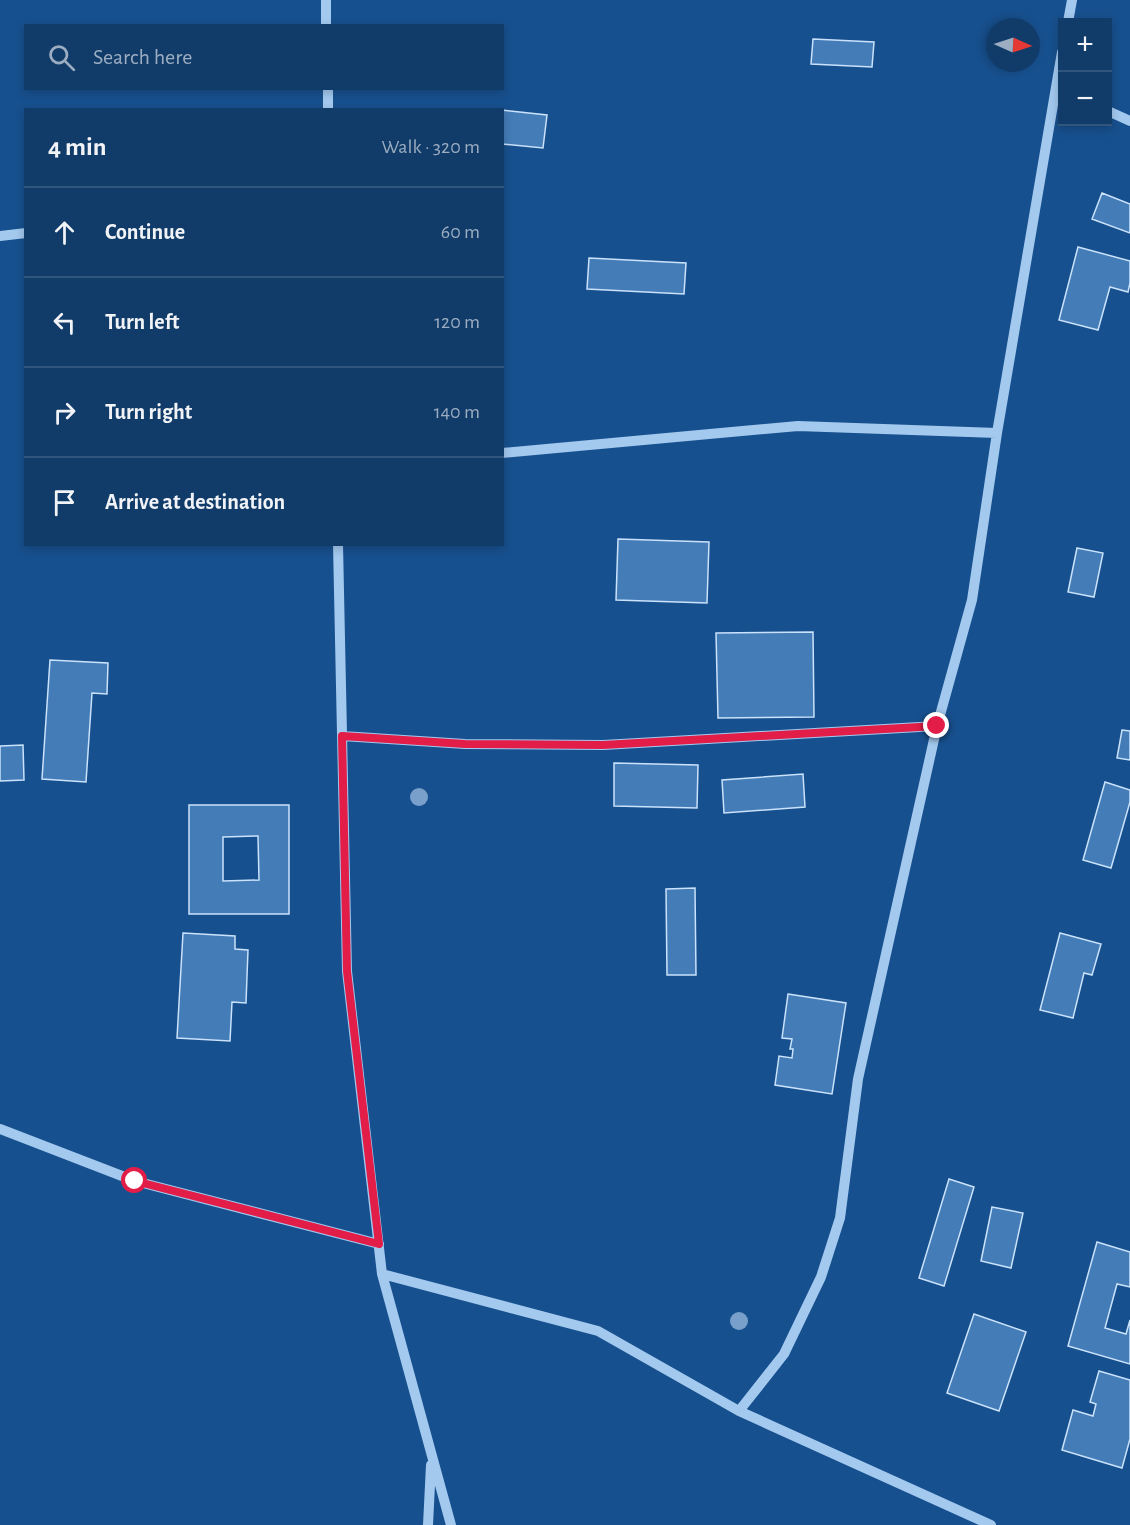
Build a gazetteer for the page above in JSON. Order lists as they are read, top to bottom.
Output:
{
  "north": "right",
  "page": {
    "map_buttons": ["+", "−"],
    "search": "Search here",
    "heading": ["4 min", "Walk · 320 m"],
    "list": [
      ["Continue", "60 m"],
      ["Turn left", "120 m"],
      ["Turn right", "140 m"],
      "Arrive at destination"
    ]
  }
}
